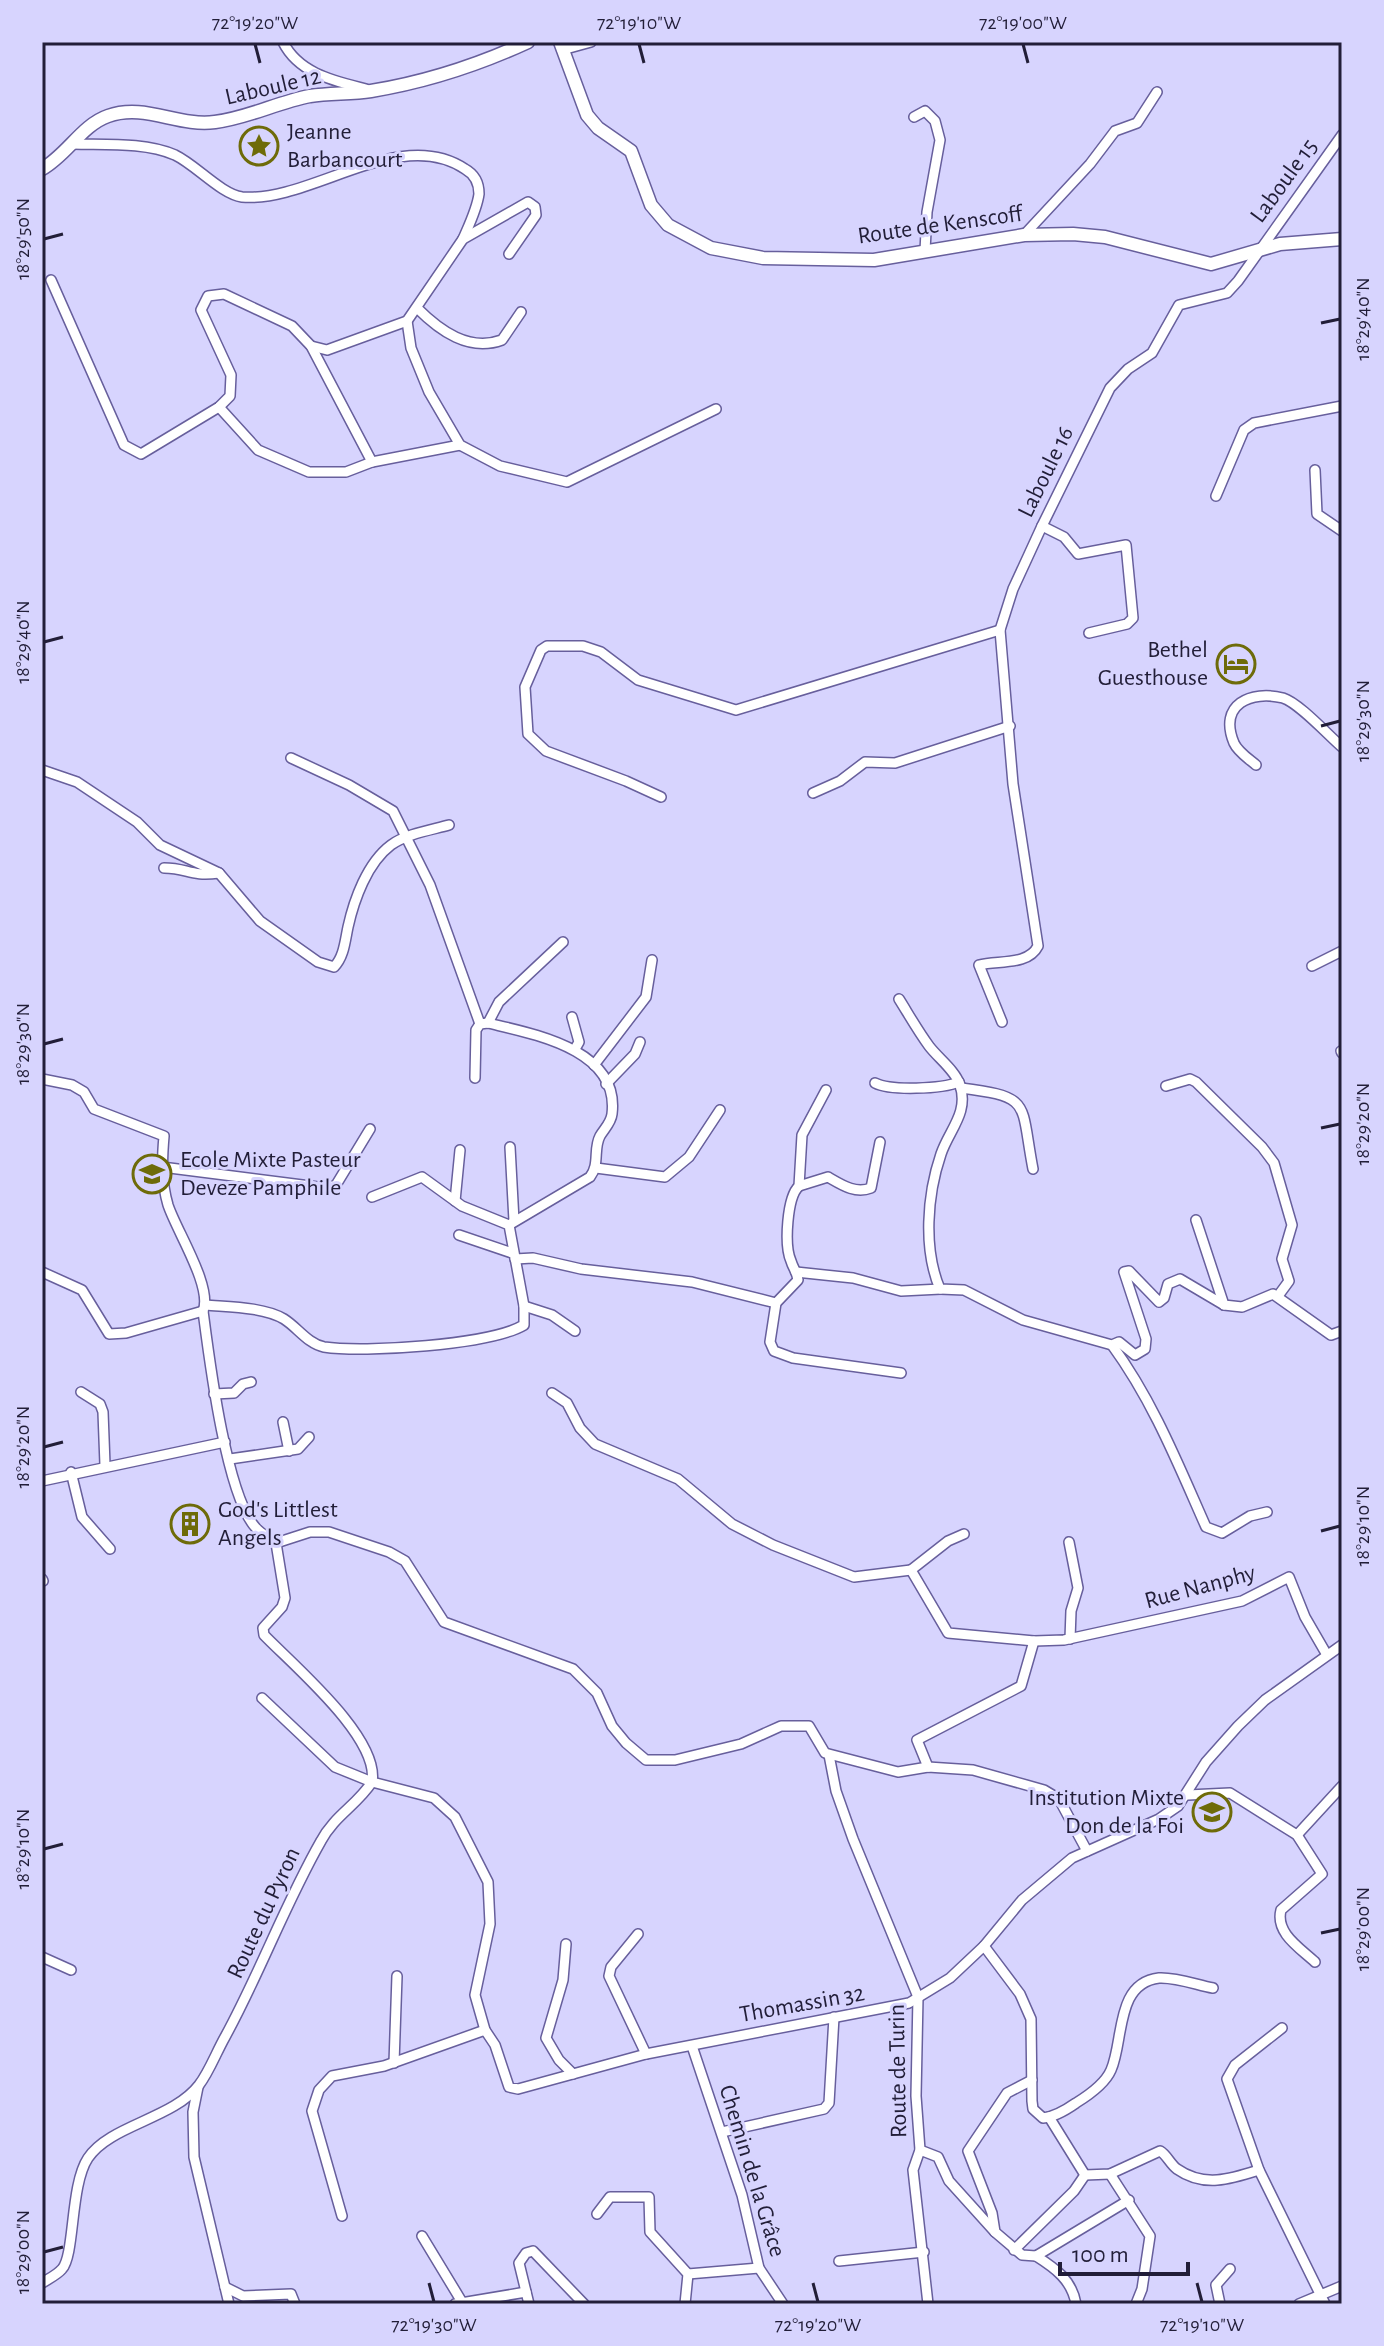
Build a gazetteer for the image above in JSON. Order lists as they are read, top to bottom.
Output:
{
  "streets": {
    "main road": ["Laboule 12", "Route de Kenscoff"],
    "street": [
      "Laboule 15",
      "Laboule 16",
      "Rue Nanphy",
      "Route du Pyron",
      "Thomassin 32",
      "Route de Turin",
      "Chemin de la Grâce"
    ]
  },
  "crossings": [
    ["Laboule 15", "Route de Kenscoff"],
    ["Laboule 15", "Laboule 16"],
    ["Route de Kenscoff", "Laboule 16"],
    ["Rue Nanphy", "Thomassin 32"],
    ["Thomassin 32", "Route de Turin"],
    ["Thomassin 32", "Chemin de la Grâce"]
  ],
  "places": {
    "place": ["Jeanne Barbancourt"],
    "hotel": ["Bethel Guesthouse"],
    "school or university": ["Ecole Mixte Pasteur Deveze Pamphile", "Institution Mixte Don de la Foi"],
    "building": ["God's Littlest Angels"]
  },
  "scale_bar": "100 m",
  "coordinates": [
    "72°19'20\"W",
    "72°19'10\"W",
    "72°19'00\"W",
    "18°29'50\"N",
    "18°29'40\"N",
    "18°29'30\"N",
    "18°29'20\"N",
    "18°29'10\"N",
    "18°29'00\"N",
    "72°19'30\"W"
  ]
}
